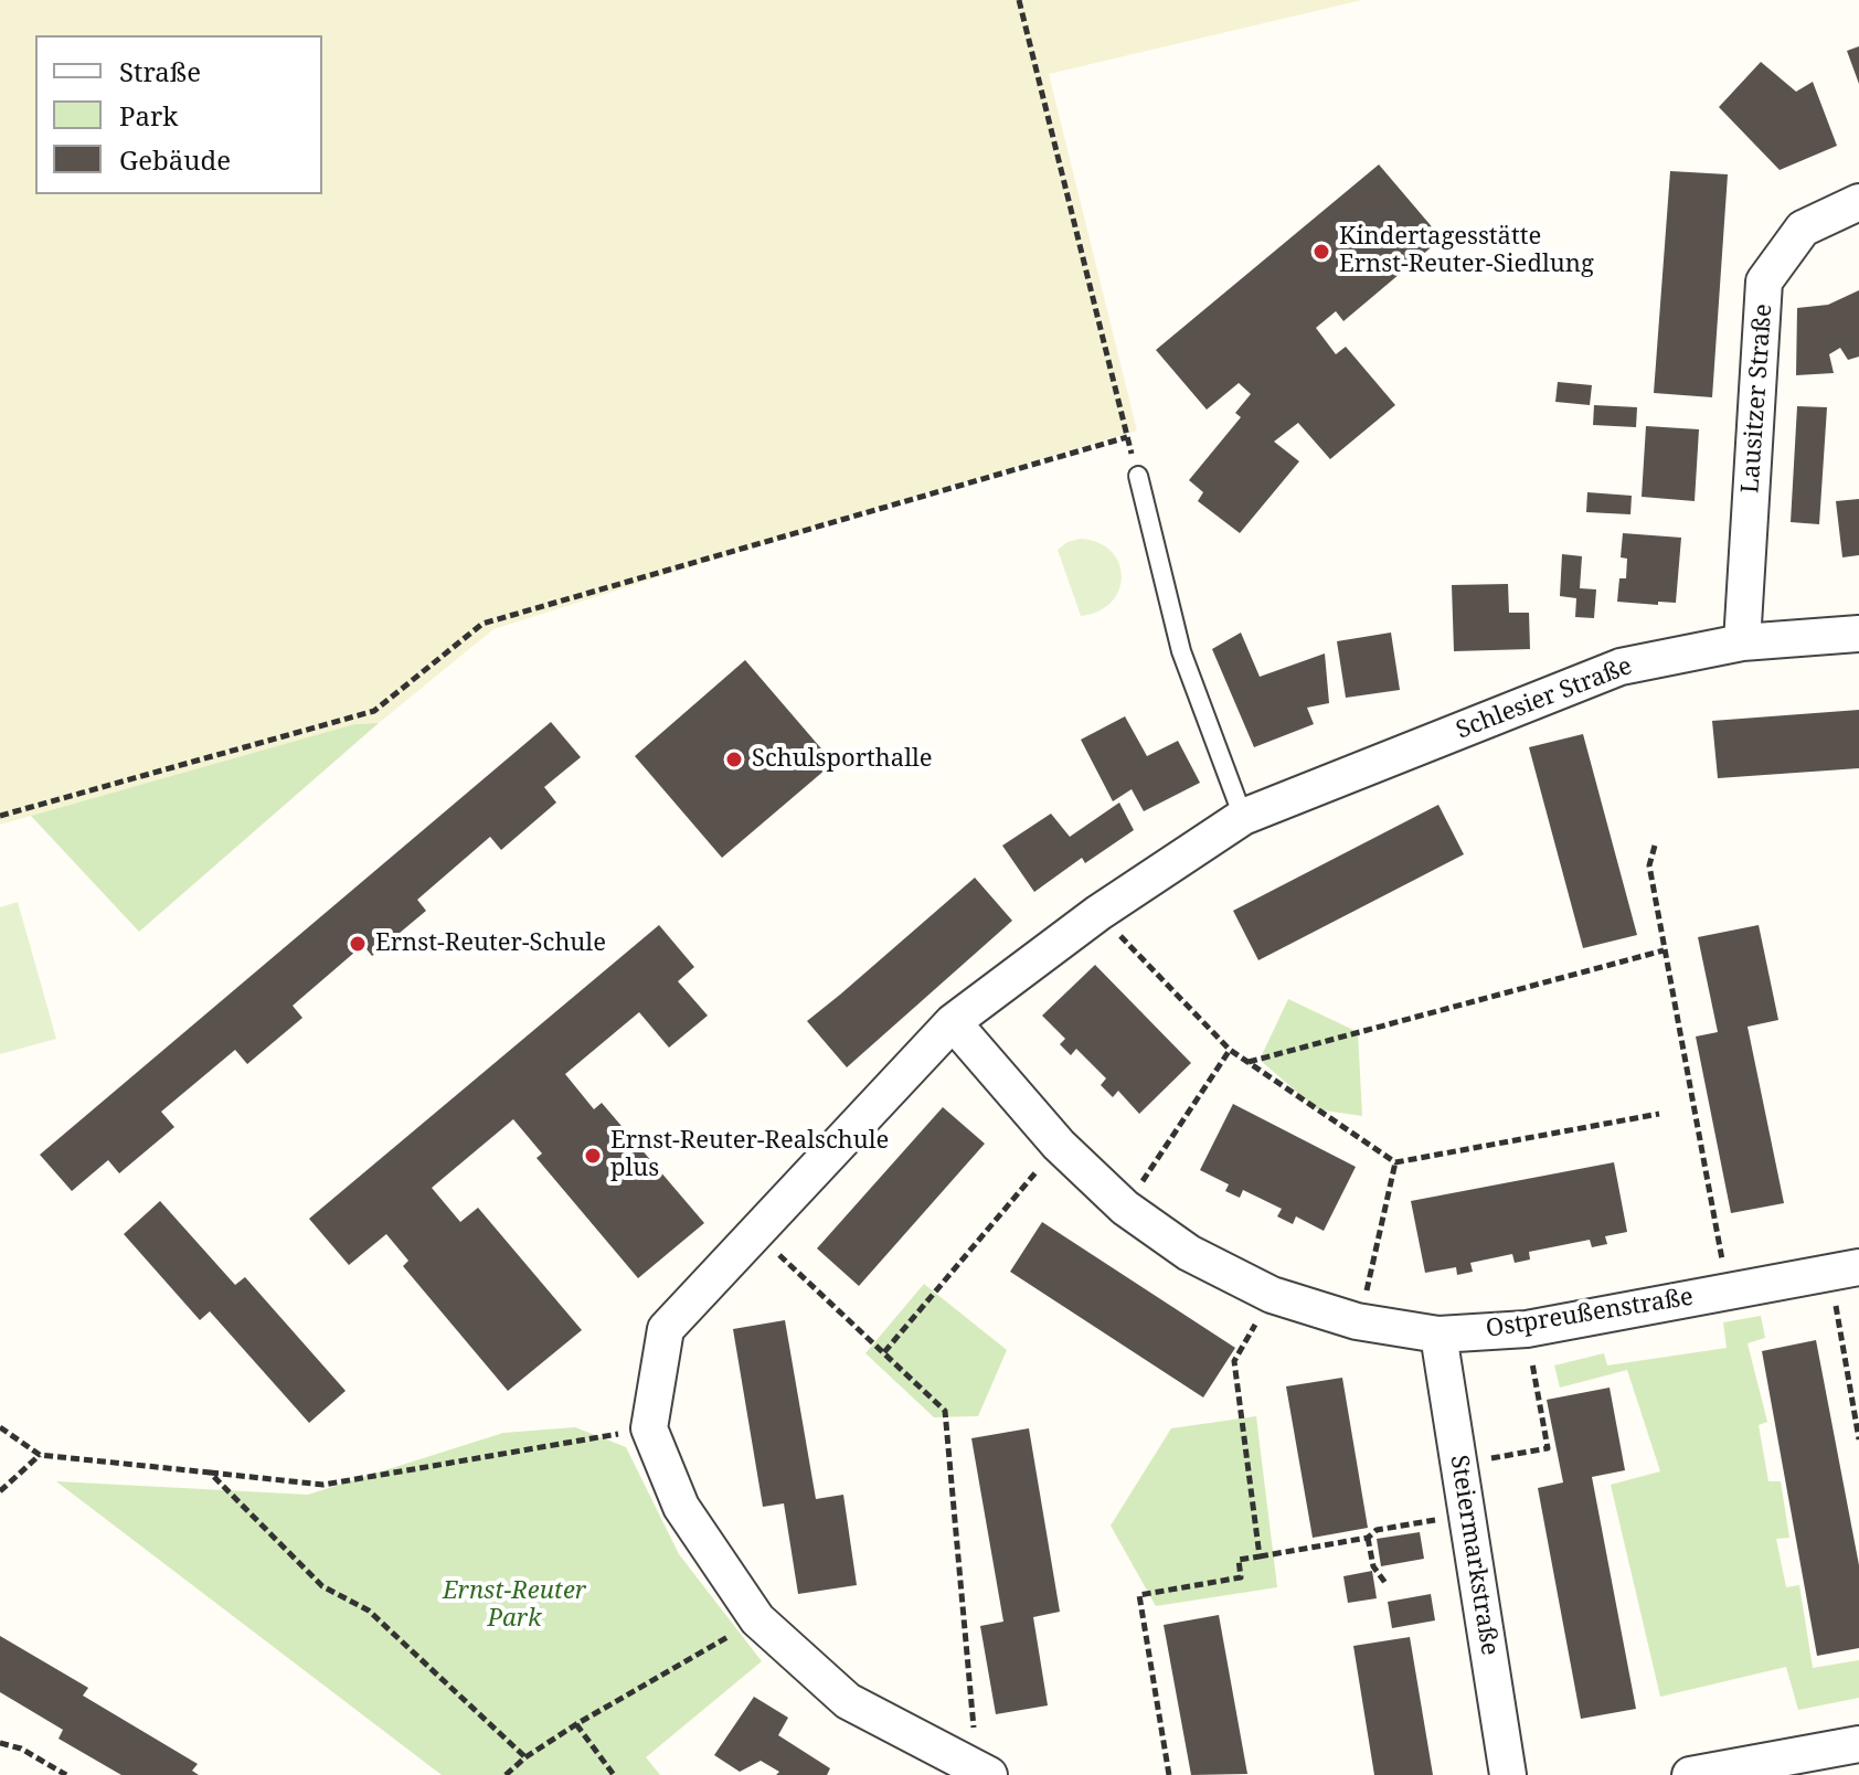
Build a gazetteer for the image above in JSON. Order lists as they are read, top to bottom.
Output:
{
  "streets": {
    "street": [
      "Lausitzer Straße",
      "Schlesier Straße",
      "Ostpreußenstraße",
      "Steiermarkstraße"
    ]
  },
  "crossings": [
    ["Lausitzer Straße", "Schlesier Straße"],
    ["Schlesier Straße", "Ostpreußenstraße"],
    ["Ostpreußenstraße", "Steiermarkstraße"]
  ],
  "parks": ["Ernst-Reuter Park"],
  "places": [
    "Kindertagesstätte Ernst-Reuter-Siedlung",
    "Schulsporthalle",
    "Ernst-Reuter-Schule",
    "Ernst-Reuter-Realschule plus"
  ],
  "legend": ["Straße", "Park", "Gebäude"]
}
